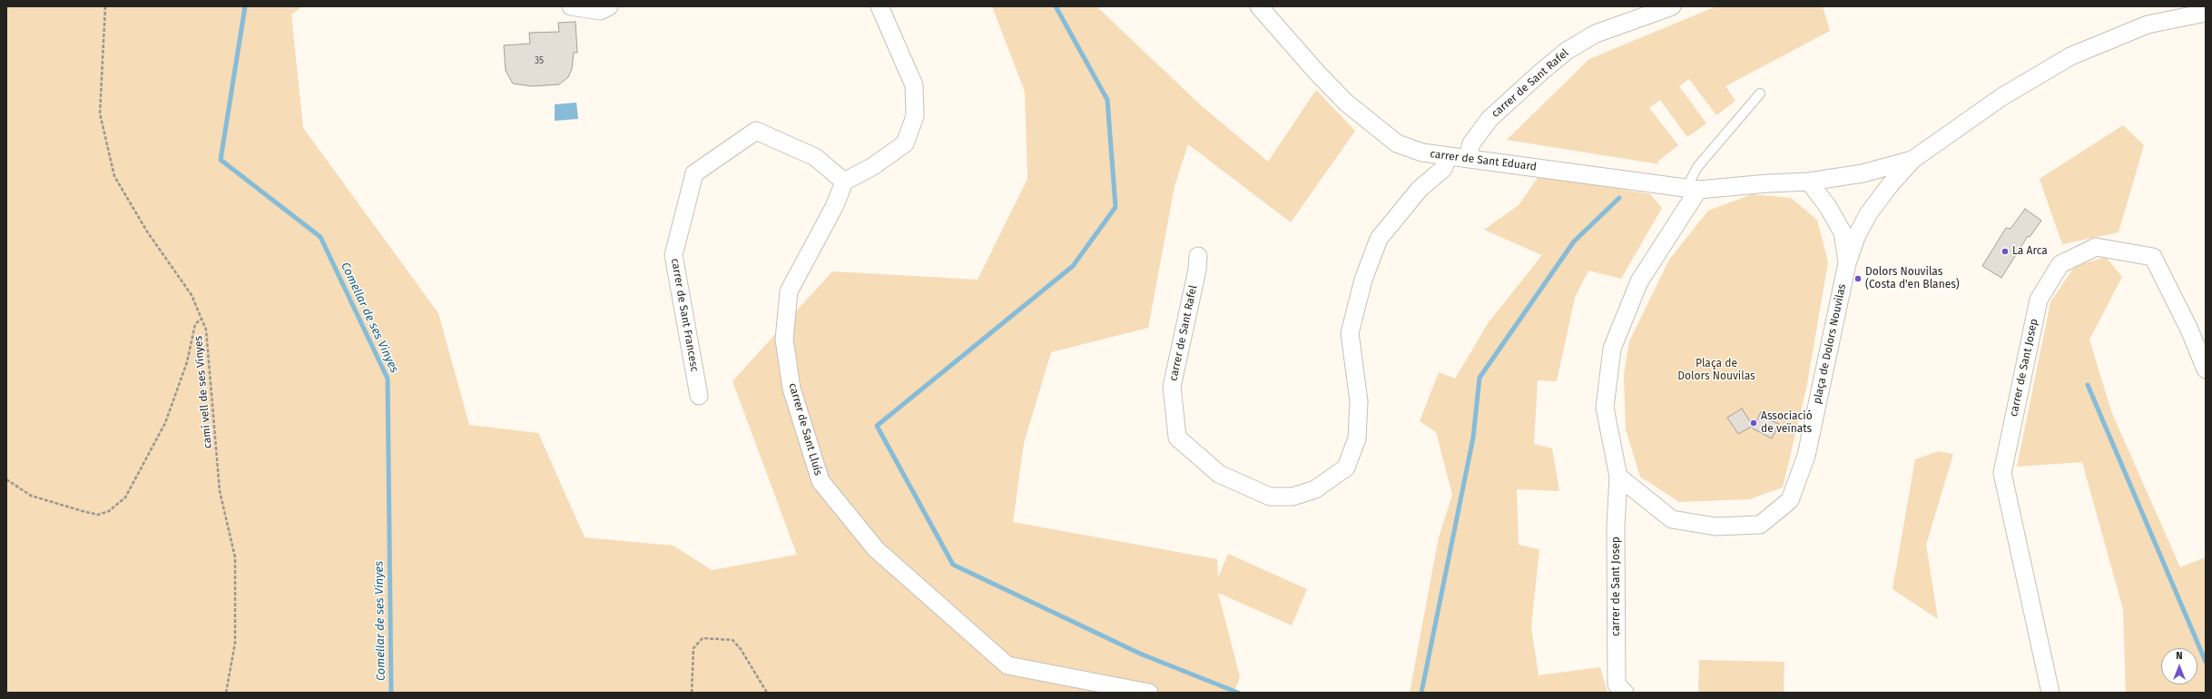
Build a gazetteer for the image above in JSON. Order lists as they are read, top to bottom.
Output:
{
  "streets": {
    "street": [
      "carrer de Sant Rafel",
      "carrer de Sant Eduard",
      "carrer de Sant Francesc",
      "plaça de Dolors Nouvilas",
      "carrer de Sant Josep",
      "carrer de Sant Lluís"
    ],
    "path": ["camí vell de ses Vinyes"]
  },
  "crossings": [
    ["carrer de Sant Rafel", "carrer de Sant Eduard"],
    ["carrer de Sant Francesc", "carrer de Sant Lluís"],
    ["plaça de Dolors Nouvilas", "carrer de Sant Josep"]
  ],
  "water": ["Comellar de ses Vinyes"],
  "parks": ["Plaça de Dolors Nouvilas"],
  "places": ["La Arca", "Dolors Nouvilas (Costa d'en Blanes)", "Associació de veïnats"],
  "house_numbers": ["35"],
  "north": "top"
}
